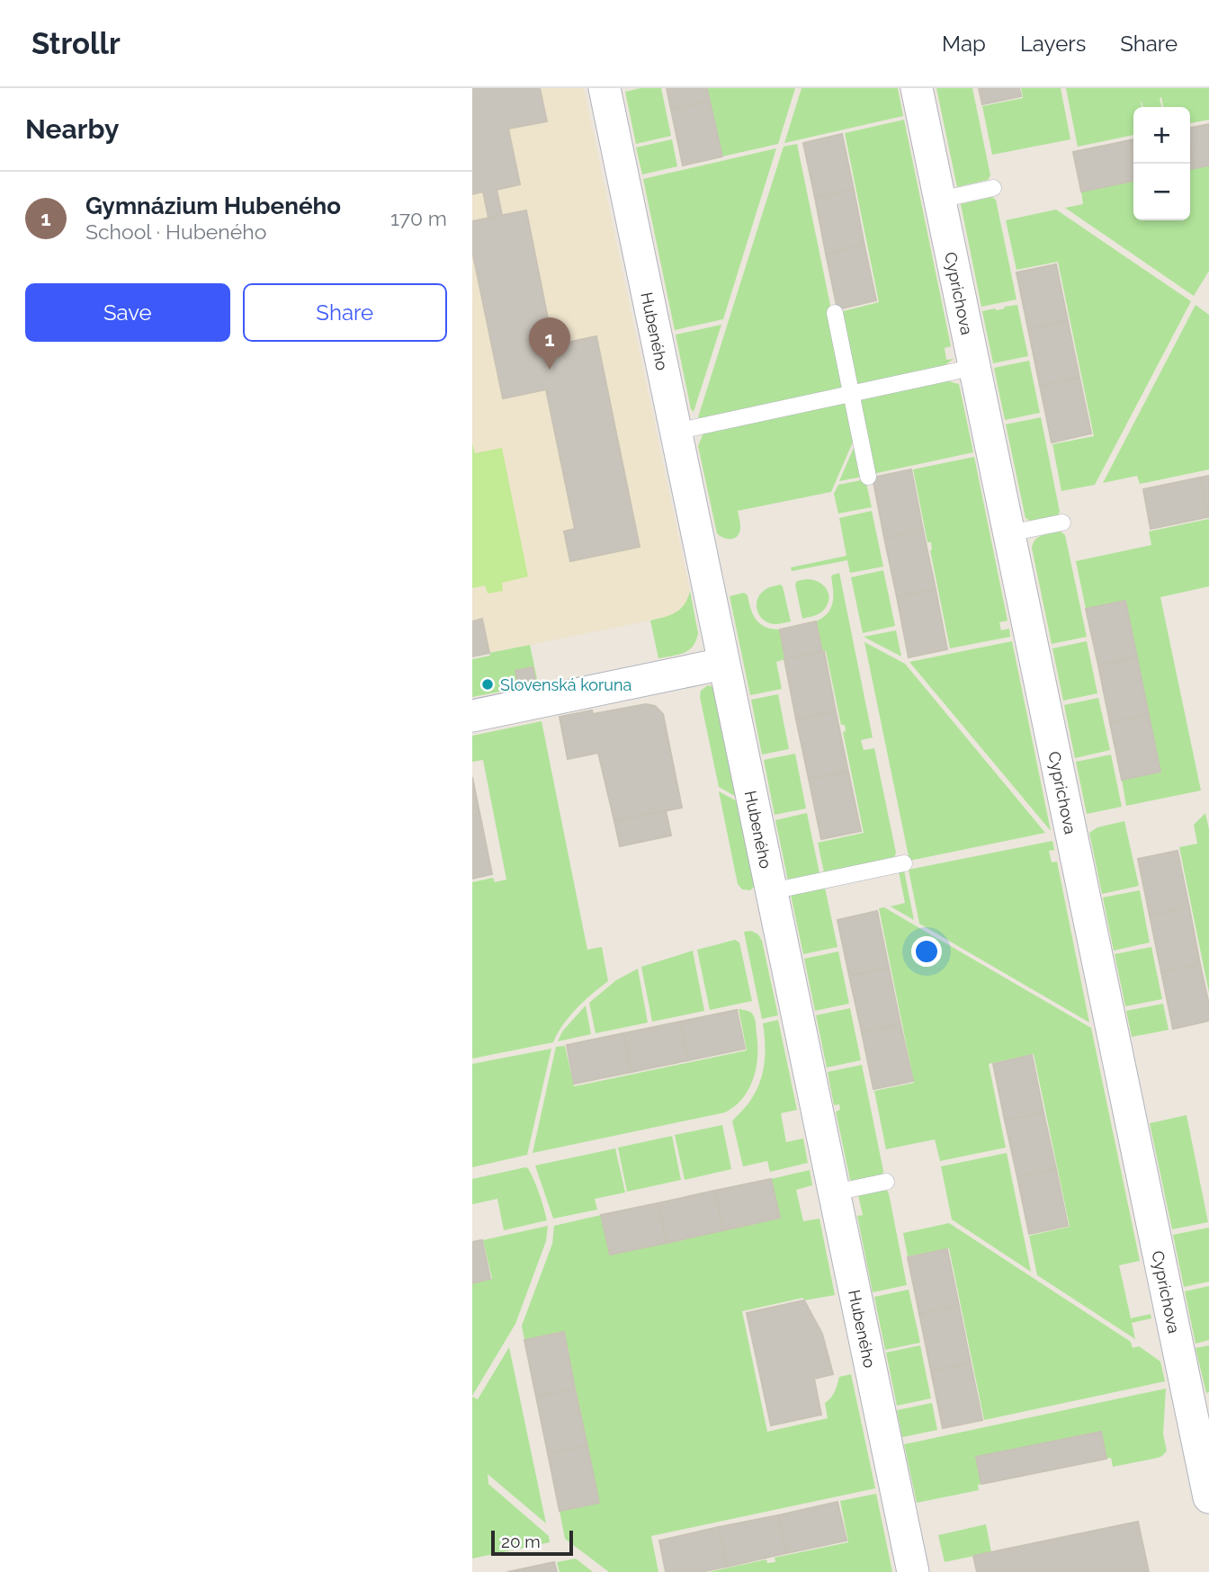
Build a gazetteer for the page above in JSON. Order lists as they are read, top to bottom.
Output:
{
  "streets": {
    "street": ["Cyprichova", "Hubeného"]
  },
  "places": ["Slovenská koruna"],
  "scale_bar": "20 m",
  "page": {
    "header": "Strollr",
    "nav": ["Map", "Layers", "Share"],
    "heading": "Nearby",
    "map_buttons": ["+", "−"],
    "list": [
      {
        "mark": "1",
        "name": "Gymnázium Hubeného",
        "note": "School · Hubeného",
        "value": "170 m"
      }
    ],
    "buttons": ["Save", "Share"],
    "pins": "1",
    "scale": "20 m"
  }
}
